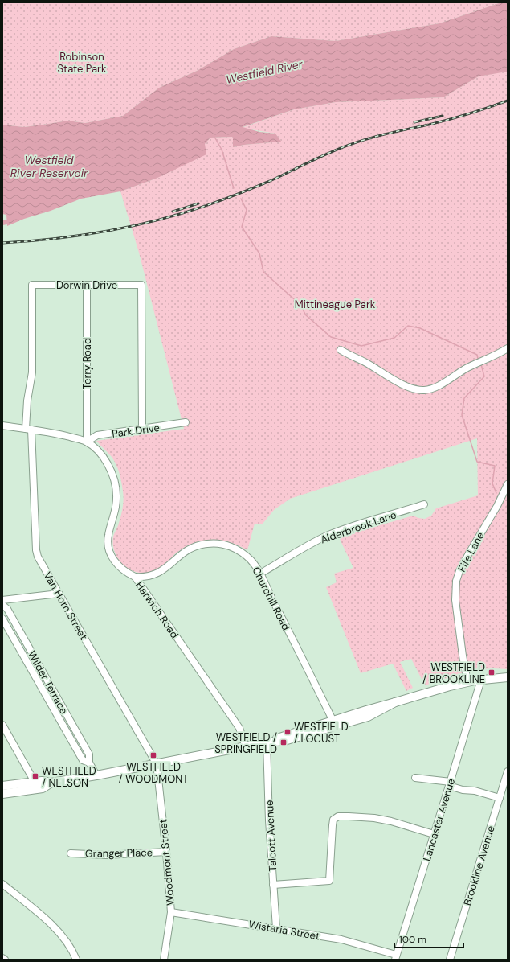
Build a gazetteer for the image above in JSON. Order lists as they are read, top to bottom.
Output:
{
  "streets": {
    "street": [
      "Dorwin Drive",
      "Terry Road",
      "Park Drive",
      "Alderbrook Lane",
      "Fife Lane",
      "Churchill Road",
      "Van Horn Street",
      "Harwich Road",
      "Wilder Terrace",
      "Lancaster Avenue",
      "Talcott Avenue",
      "Granger Place",
      "Woodmont Street",
      "Brookline Avenue",
      "Wistaria Street"
    ]
  },
  "crossings": [
    ["Dorwin Drive", "Terry Road"],
    ["Dorwin Drive", "Park Drive"],
    ["Dorwin Drive", "Van Horn Street"],
    ["Dorwin Drive", "Harwich Road"],
    ["Terry Road", "Park Drive"],
    ["Terry Road", "Harwich Road"],
    ["Park Drive", "Harwich Road"],
    ["Alderbrook Lane", "Churchill Road"],
    ["Churchill Road", "Harwich Road"],
    ["Van Horn Street", "Harwich Road"],
    ["Van Horn Street", "Woodmont Street"],
    ["Lancaster Avenue", "Wistaria Street"],
    ["Talcott Avenue", "Wistaria Street"],
    ["Granger Place", "Woodmont Street"],
    ["Woodmont Street", "Wistaria Street"]
  ],
  "water": ["Westfield River", "Westfield River Reservoir"],
  "parks": ["Robinson State Park", "Mittineague Park"],
  "places": {
    "transit": [
      "WESTFIELD / BROOKLINE",
      "WESTFIELD / LOCUST",
      "WESTFIELD / SPRINGFIELD",
      "WESTFIELD / WOODMONT",
      "WESTFIELD / NELSON"
    ]
  },
  "scale_bar": "100 m"
}
